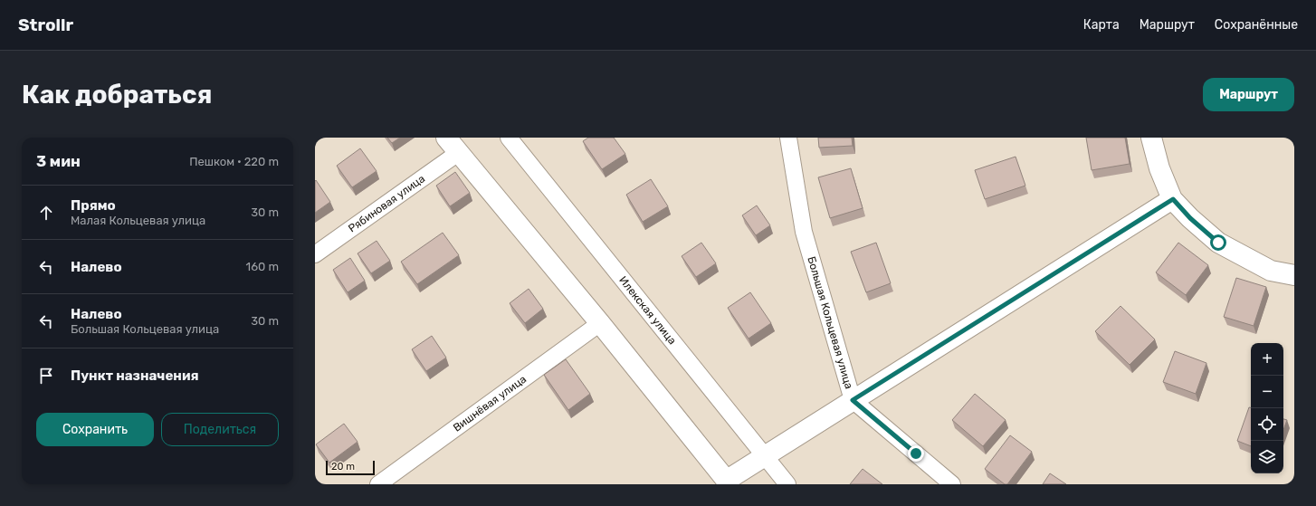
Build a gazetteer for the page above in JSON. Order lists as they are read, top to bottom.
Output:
{
  "streets": {
    "street": [
      "Рябиновая улица",
      "Илекская улица",
      "Большая Кольцевая улица",
      "Вишнёвая улица"
    ]
  },
  "scale_bar": "20 m",
  "page": {
    "header": "Strollr",
    "nav": ["Карта", "Маршрут", "Сохранённые"],
    "buttons": [
      "Маршрут",
      ["Сохранить", "Поделиться"]
    ],
    "title": "Как добраться",
    "heading": ["3 мин", "Пешком · 220 m"],
    "list": [
      ["Прямо", "Малая Кольцевая улица", "30 m"],
      ["Налево", "160 m"],
      ["Налево", "Большая Кольцевая улица", "30 m"],
      "Пункт назначения"
    ],
    "map_buttons": ["+", "−"],
    "scale": "20 m"
  }
}
